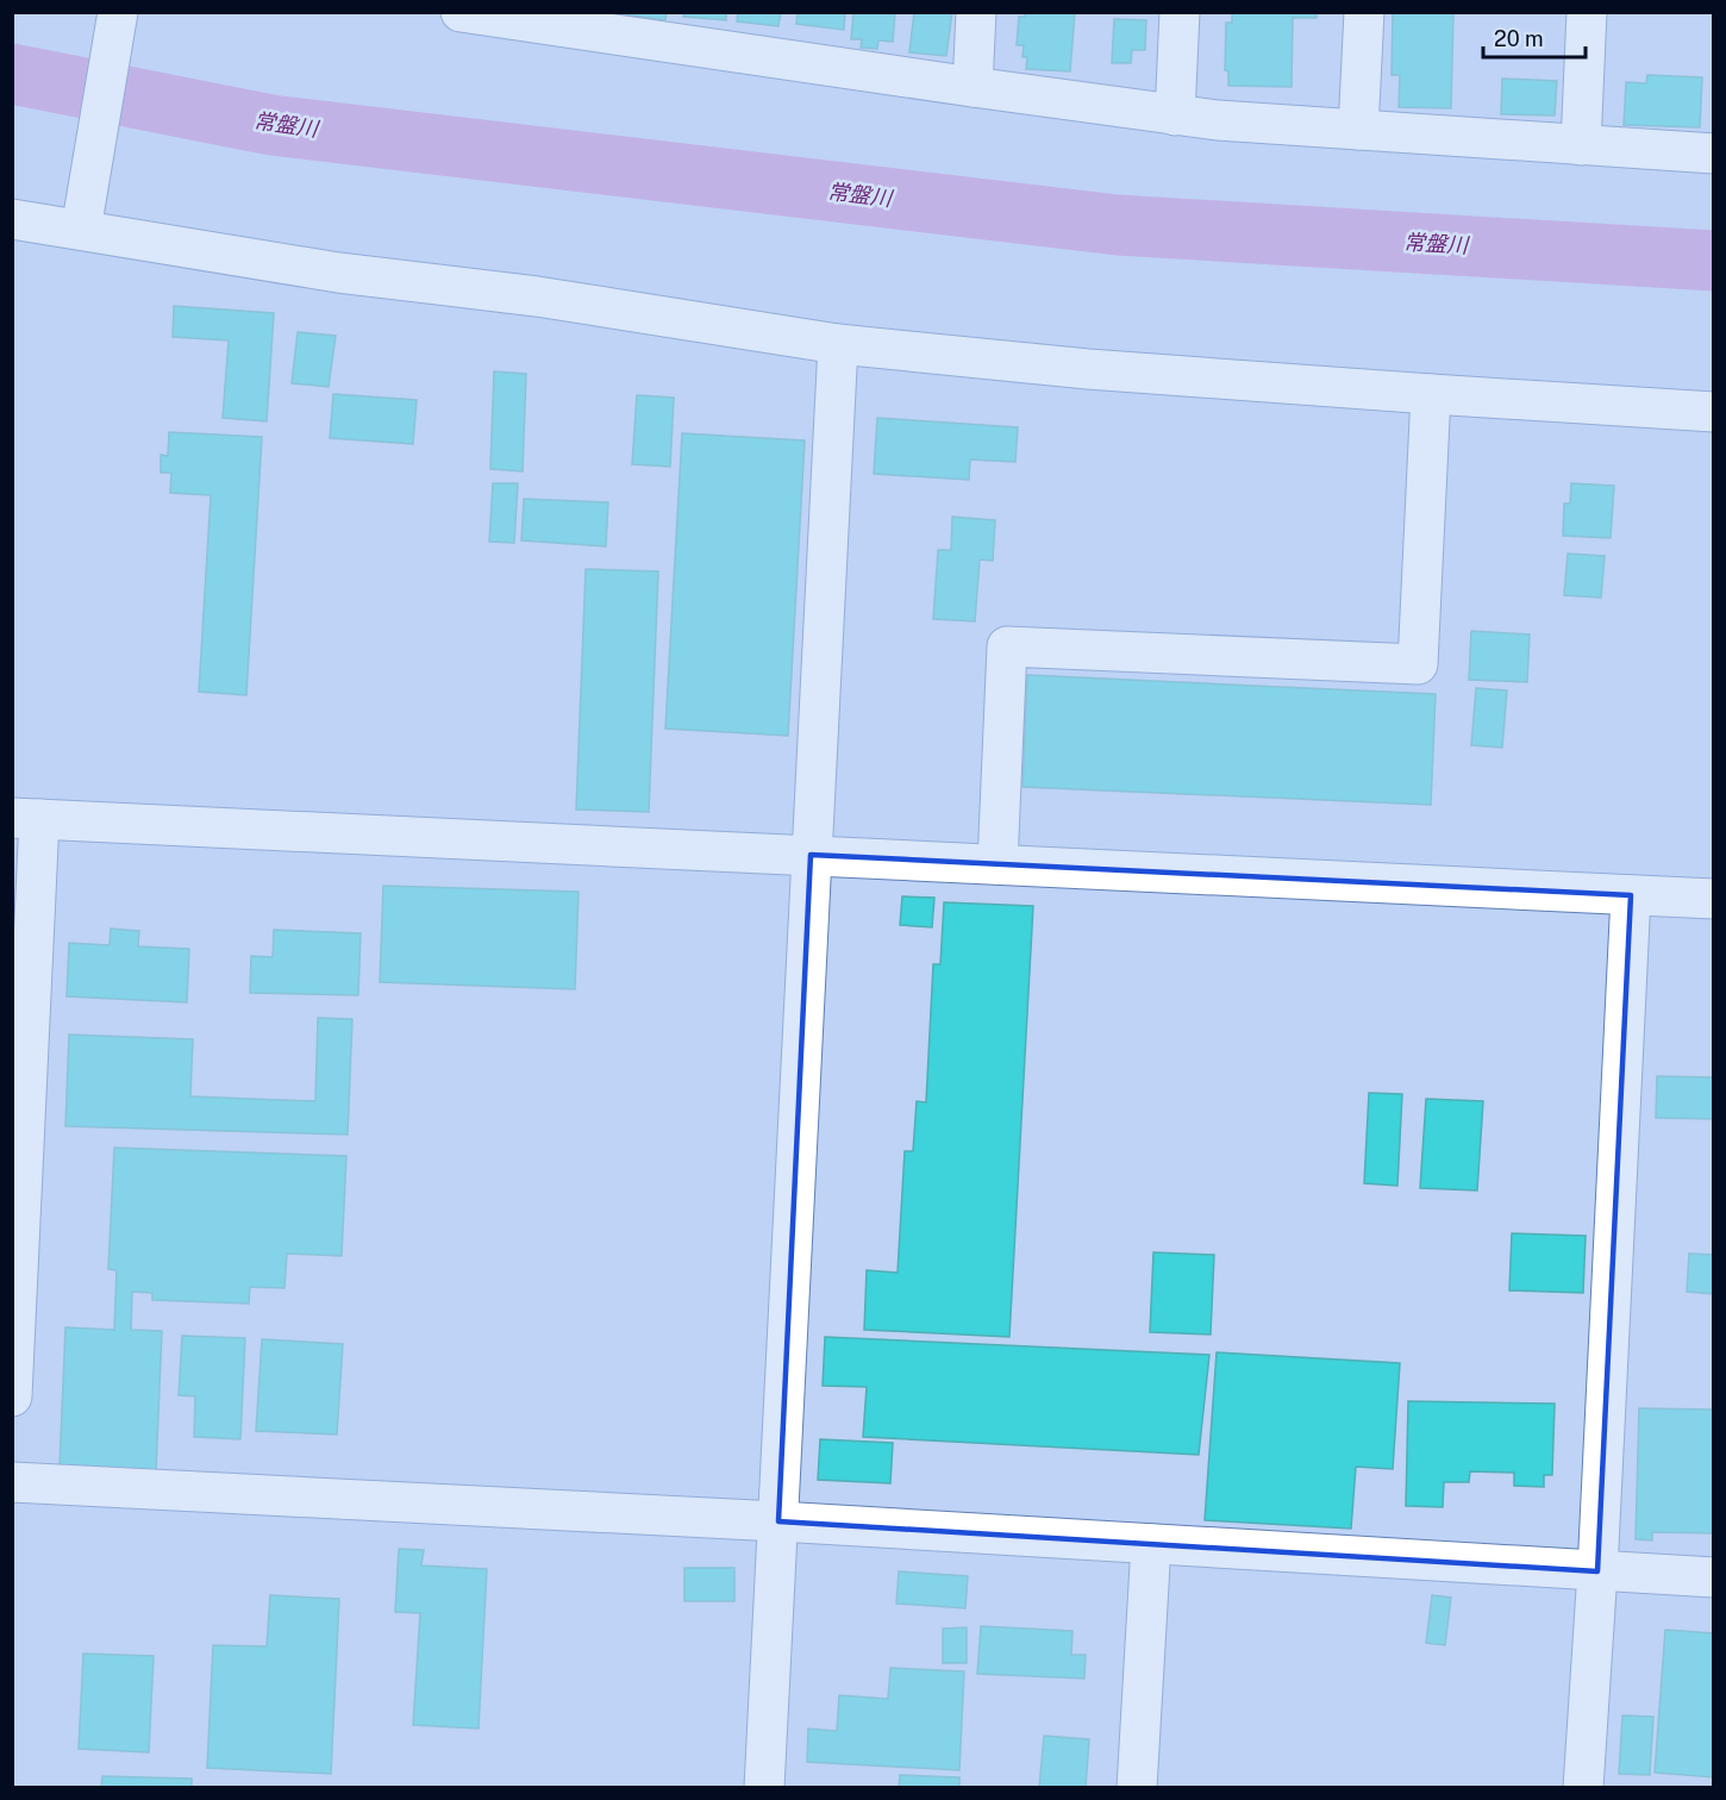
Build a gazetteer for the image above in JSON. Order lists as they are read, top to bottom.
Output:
{
  "water": ["常盤川"],
  "scale_bar": "20 m"
}
